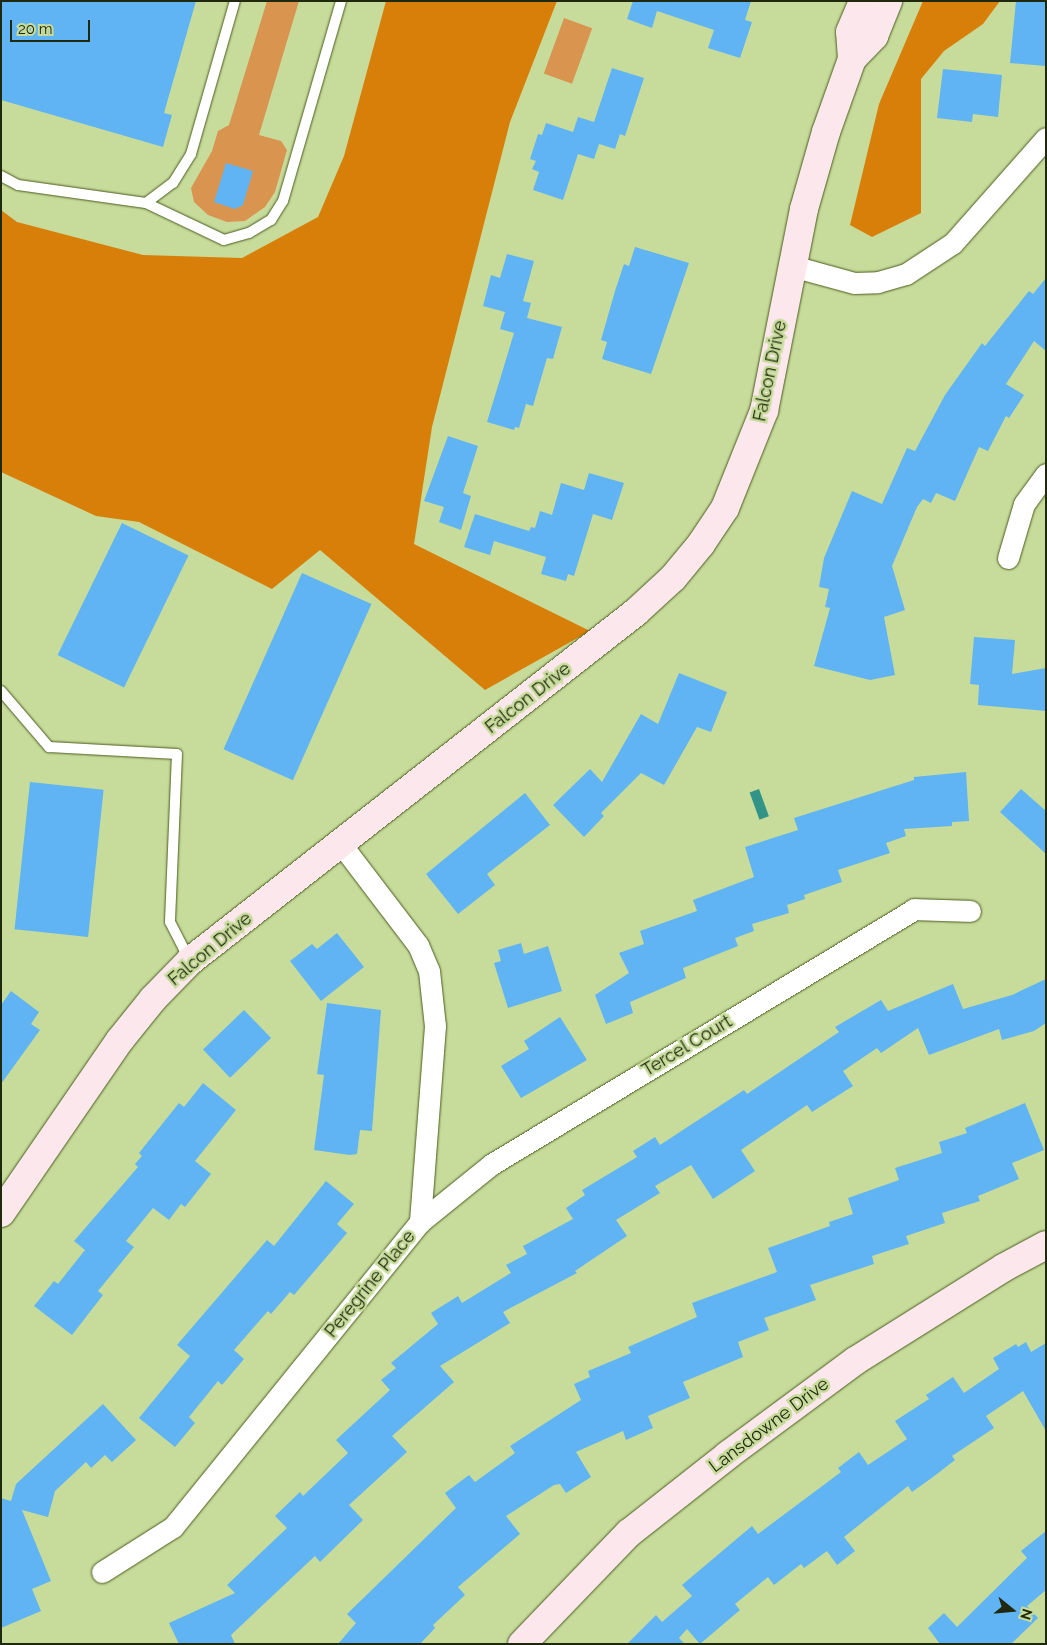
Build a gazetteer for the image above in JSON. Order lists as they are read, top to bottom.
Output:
{
  "streets": {
    "street": [
      "Falcon Drive",
      "Tercel Court",
      "Peregrine Place",
      "Lansdowne Drive"
    ]
  },
  "crossings": [
    ["Falcon Drive", "Peregrine Place"],
    ["Tercel Court", "Peregrine Place"]
  ],
  "scale_bar": "20 m",
  "north": "right"
}
